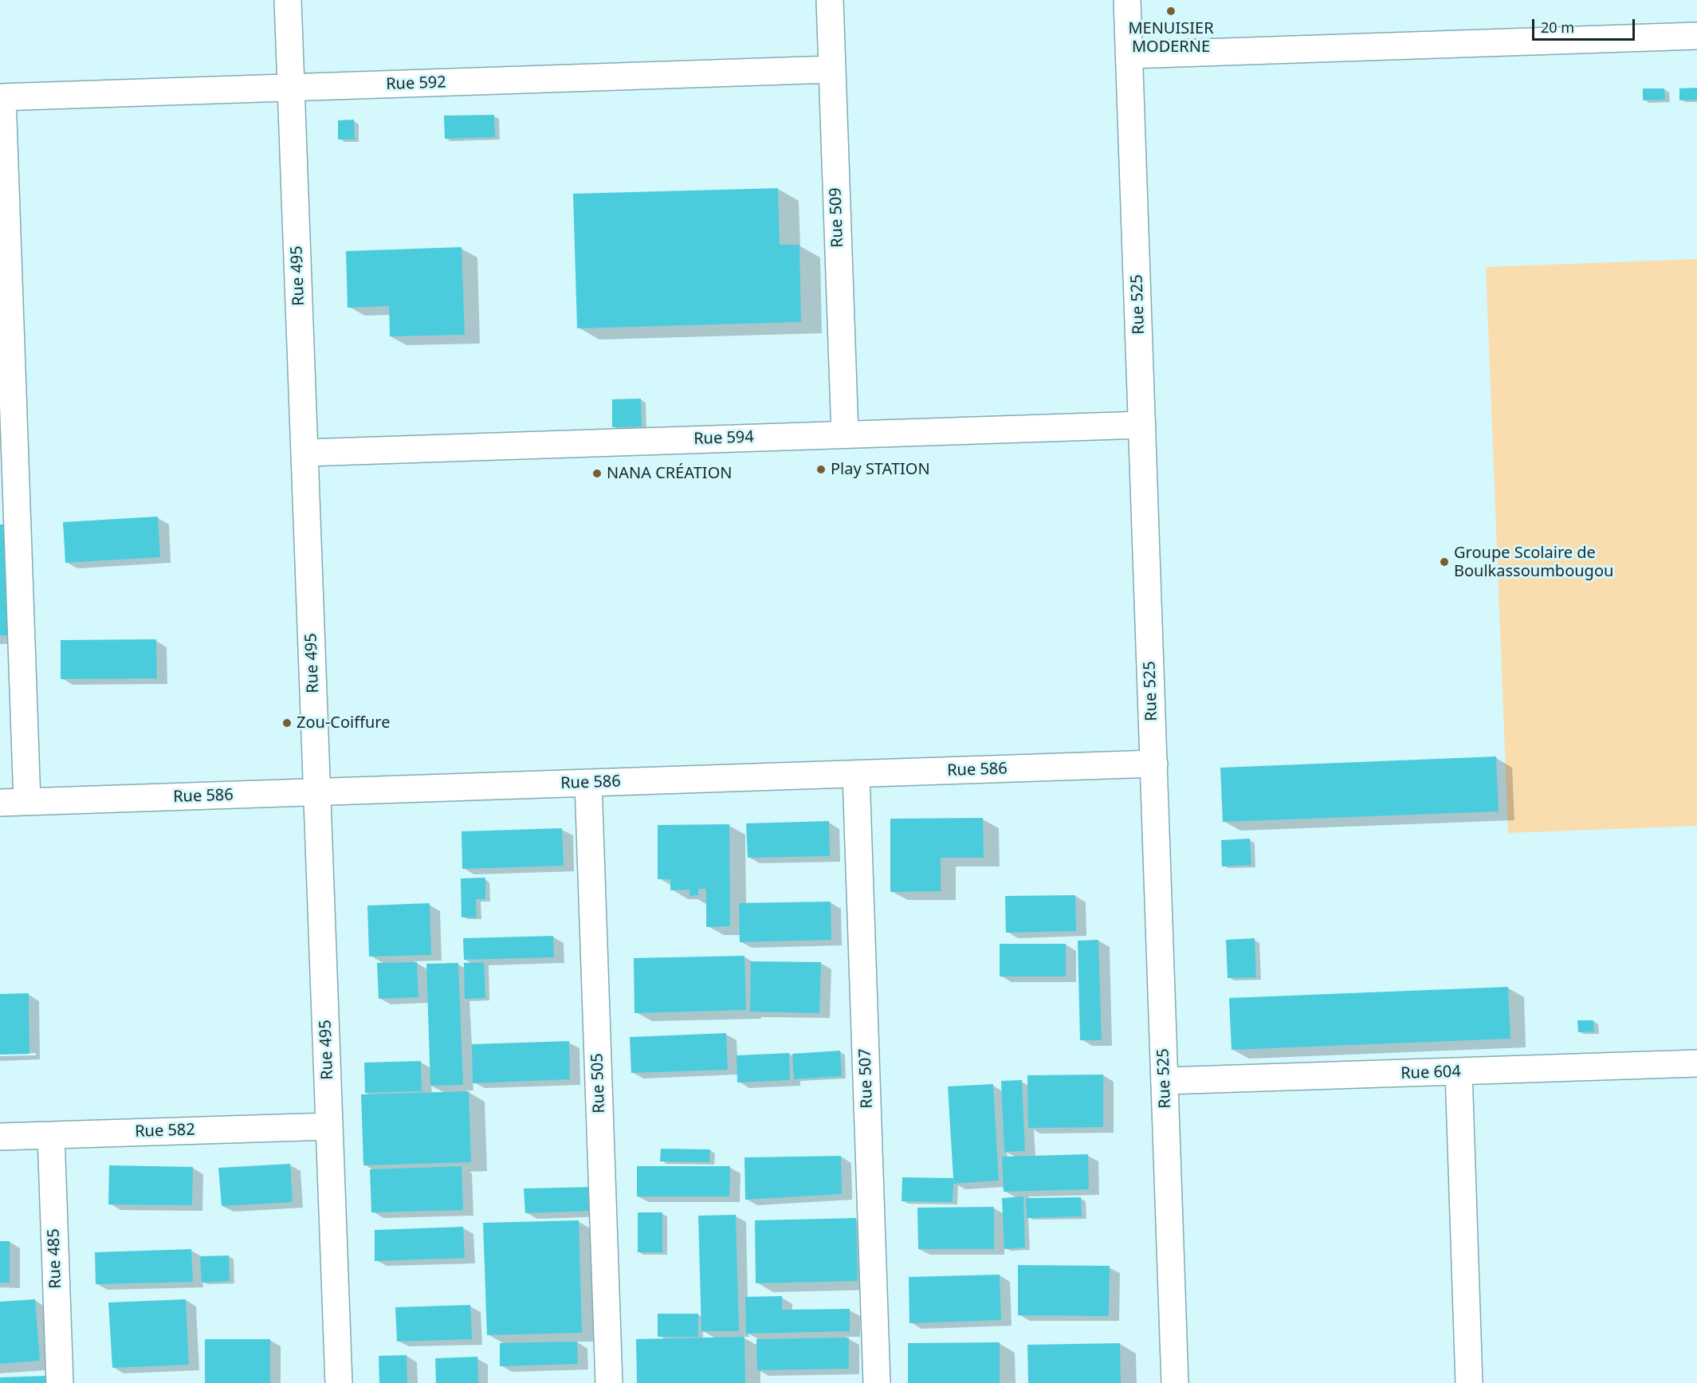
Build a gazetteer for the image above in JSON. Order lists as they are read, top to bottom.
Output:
{
  "streets": {
    "street": [
      "Rue 592",
      "Rue 509",
      "Rue 495",
      "Rue 525",
      "Rue 594",
      "Rue 586",
      "Rue 604",
      "Rue 507",
      "Rue 505",
      "Rue 582",
      "Rue 485"
    ]
  },
  "crossings": [
    ["Rue 592", "Rue 509"],
    ["Rue 592", "Rue 495"],
    ["Rue 509", "Rue 594"],
    ["Rue 495", "Rue 594"],
    ["Rue 495", "Rue 586"],
    ["Rue 495", "Rue 582"],
    ["Rue 525", "Rue 594"],
    ["Rue 525", "Rue 586"],
    ["Rue 525", "Rue 604"],
    ["Rue 586", "Rue 507"],
    ["Rue 586", "Rue 505"],
    ["Rue 582", "Rue 485"]
  ],
  "places": [
    "MENUISIER MODERNE",
    "Play STATION",
    "NANA CRÉATION",
    "Groupe Scolaire de Boulkassoumbougou",
    "Zou-Coiffure"
  ],
  "scale_bar": "20 m"
}
